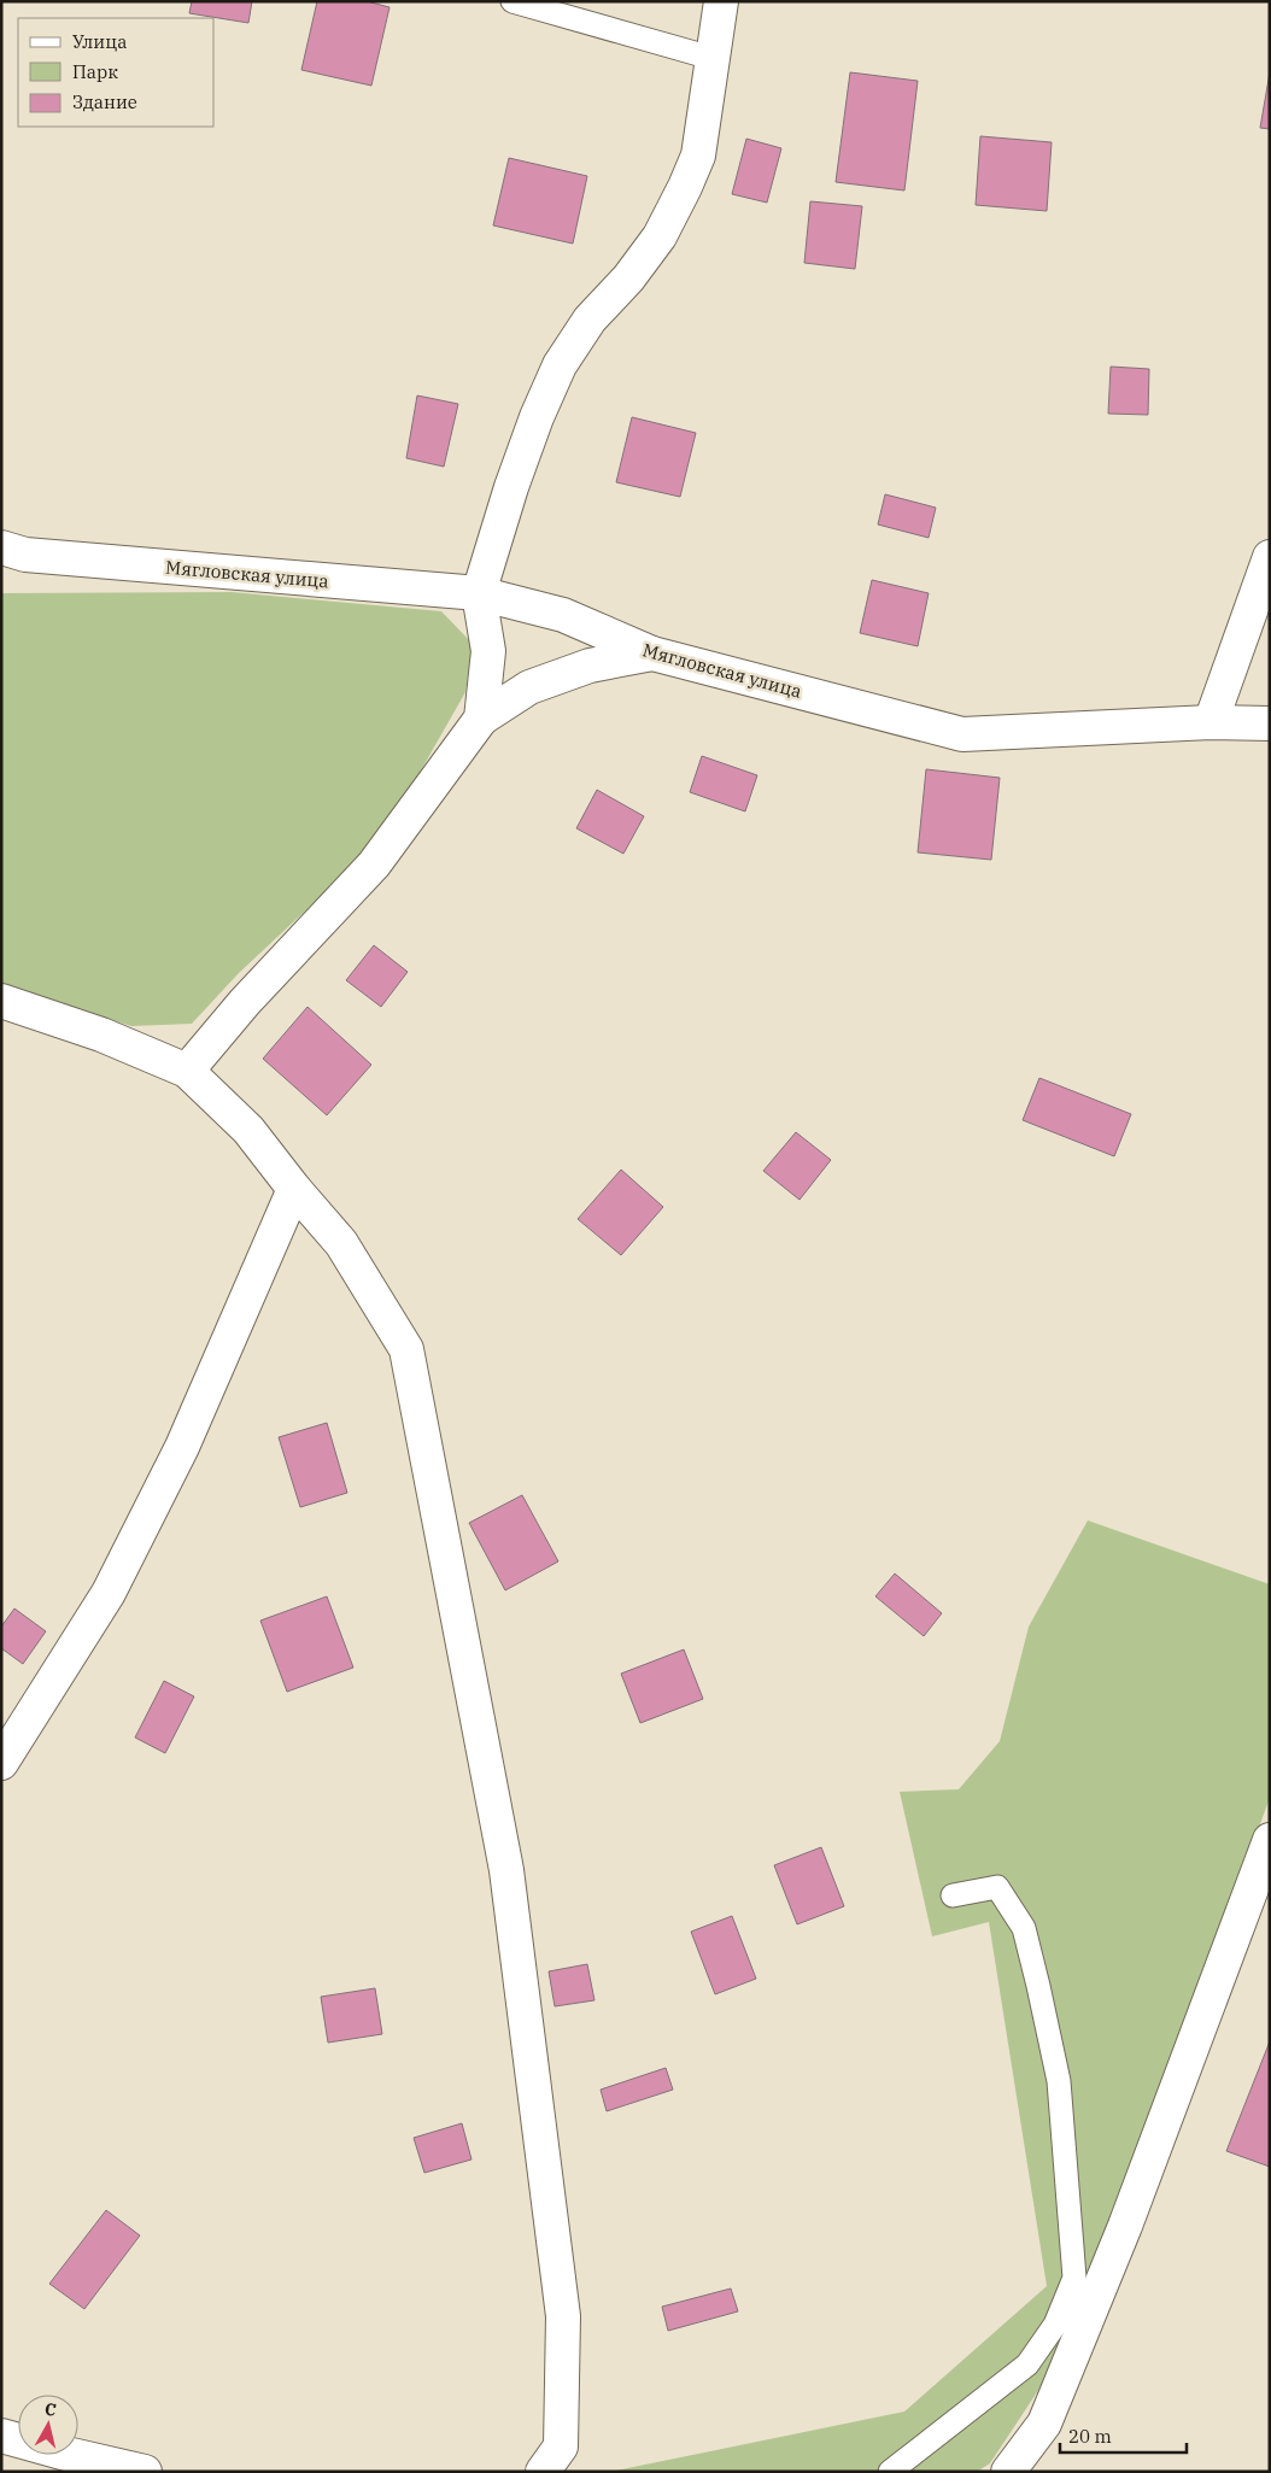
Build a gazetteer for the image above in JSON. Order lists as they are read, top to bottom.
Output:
{
  "streets": {
    "street": ["Мягловская улица"]
  },
  "legend": ["Улица", "Парк", "Здание"],
  "scale_bar": "20 m",
  "north": "top"
}
